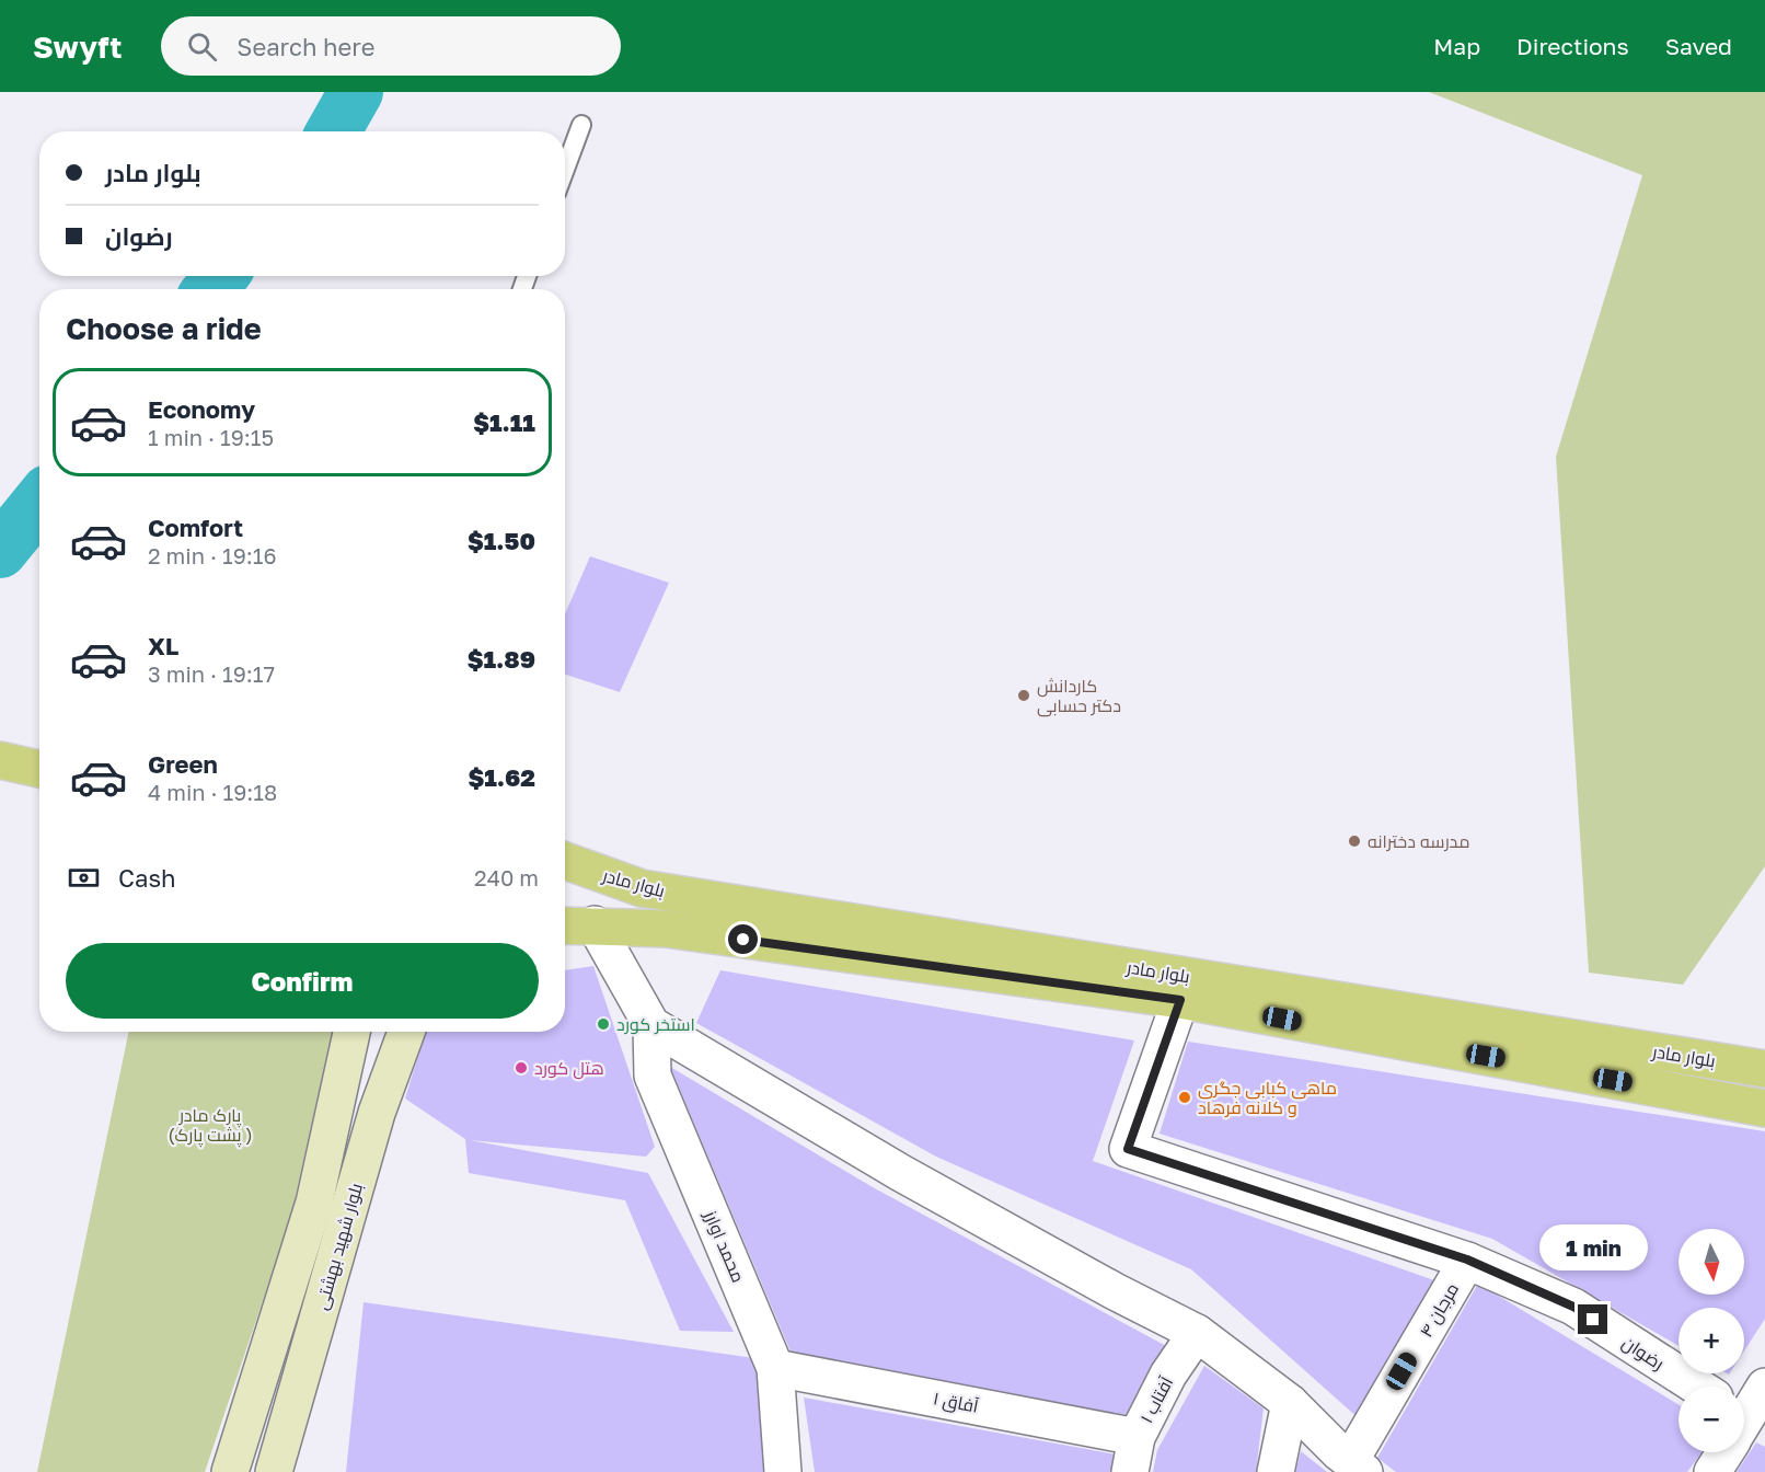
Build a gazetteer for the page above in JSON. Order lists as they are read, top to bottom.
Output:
{
  "streets": {
    "main road": ["بلوار مادر", "بلوار شهید بهشتی"],
    "street": [
      "محمد اوارز",
      "مرجان ۴",
      "رضوان",
      "آفتاب ۱",
      "آفاق ۱"
    ]
  },
  "crossings": [
    ["بلوار مادر", "رضوان"],
    ["محمد اوارز", "آفاق ۱"],
    ["مرجان ۴", "رضوان"],
    ["آفتاب ۱", "آفاق ۱"]
  ],
  "parks": ["پارک مادر (پشت پارک )"],
  "places": [
    "کاردانش دکتر حسابی",
    "مدرسه دخترانه",
    "استخر کورد",
    "هتل کورد",
    "ماهی کبابی جگری و کلانه فرهاد"
  ],
  "north": "bottom",
  "page": {
    "header": "Swyft",
    "search": "Search here",
    "nav": ["Map", "Directions", "Saved"],
    "banner": ["بلوار مادر", "رضوان"],
    "heading": "Choose a ride",
    "list": [
      {
        "name": "Economy",
        "note": "1 min · 19:15",
        "value": "$1.11"
      },
      {
        "name": "Comfort",
        "note": "2 min · 19:16",
        "value": "$1.50"
      },
      {
        "name": "XL",
        "note": "3 min · 19:17",
        "value": "$1.89"
      },
      {
        "name": "Green",
        "note": "4 min · 19:18",
        "value": "$1.62"
      }
    ],
    "pay": ["Cash", "240 m"],
    "buttons": "Confirm",
    "bubble": "1 min",
    "map_buttons": ["+", "−"]
  }
}
